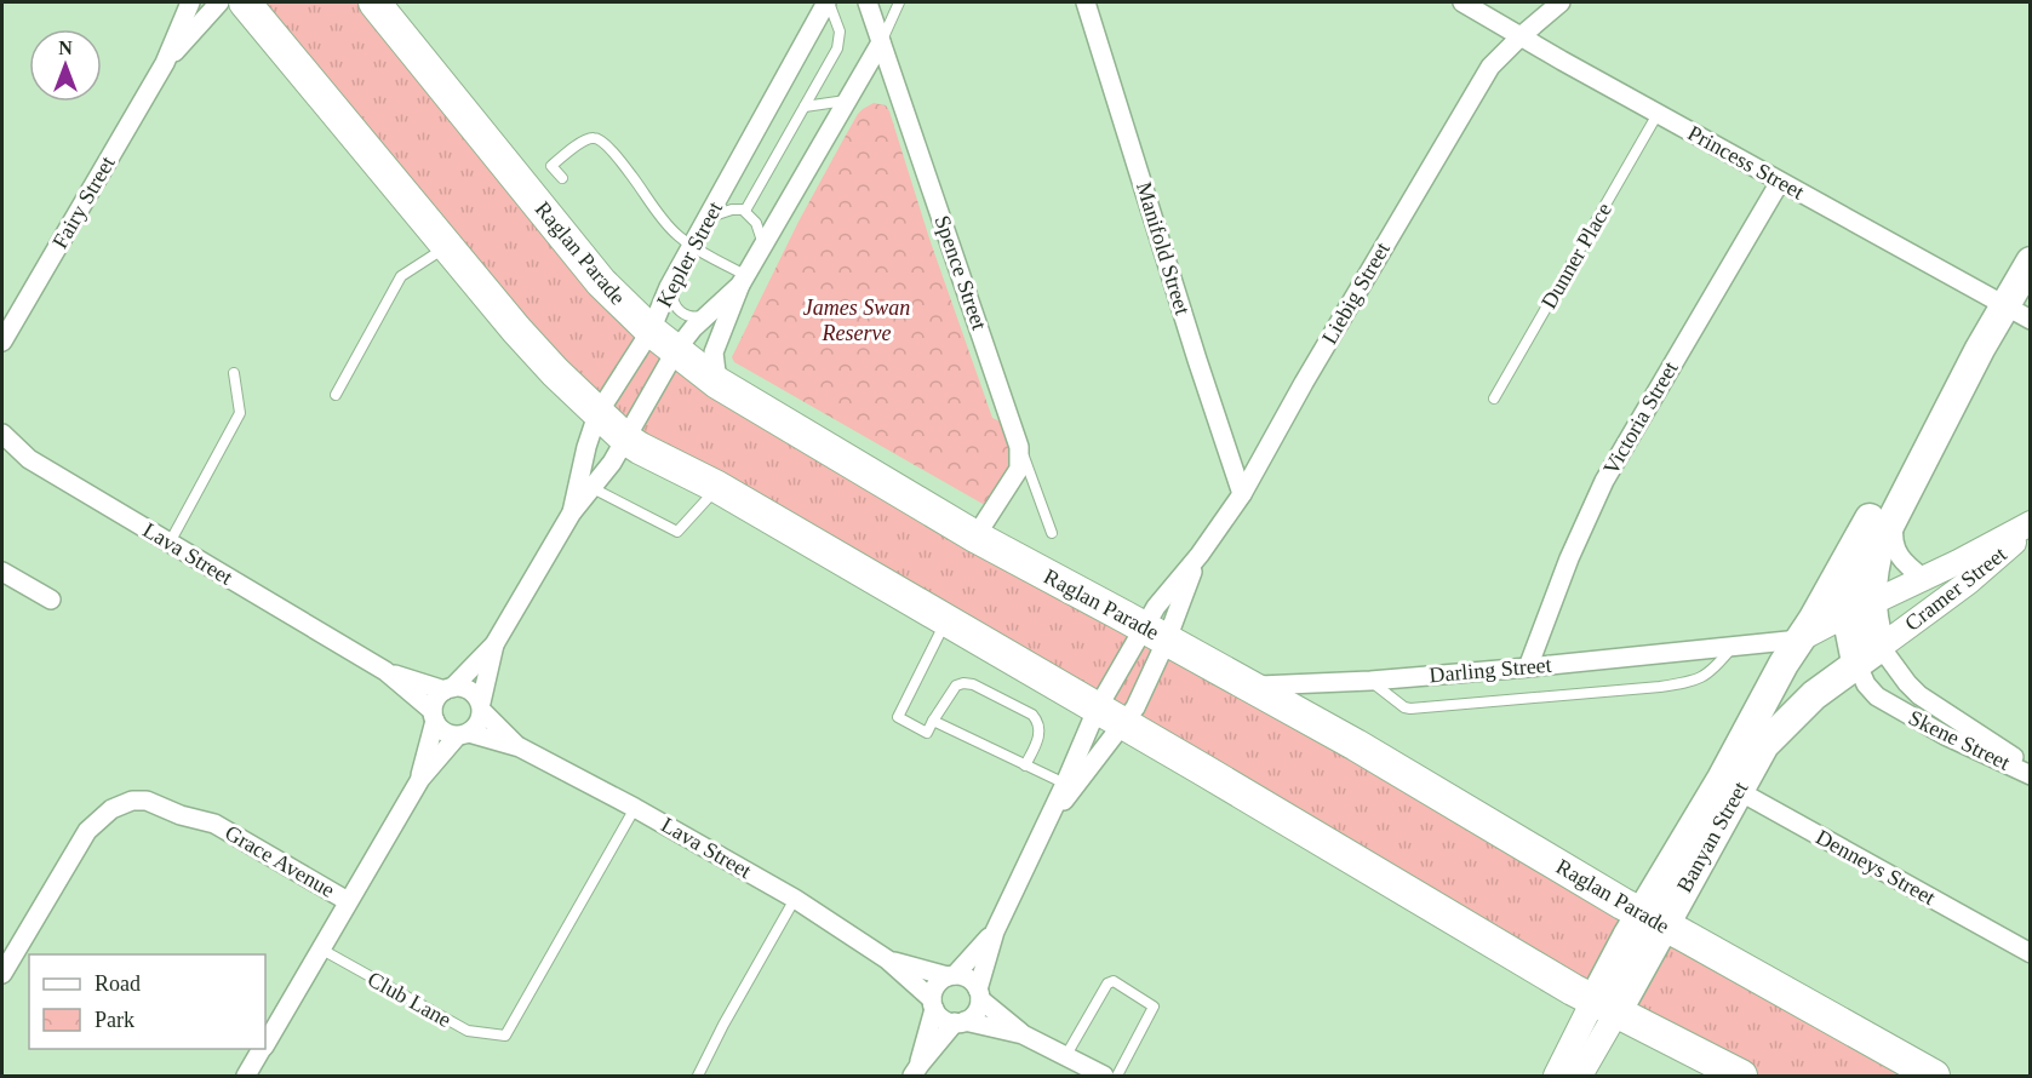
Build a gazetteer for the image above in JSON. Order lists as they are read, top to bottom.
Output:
{
  "streets": {
    "highway": ["Raglan Parade"],
    "main road": ["Banyan Street"],
    "street": [
      "Princess Street",
      "Fairy Street",
      "Manifold Street",
      "Kepler Street",
      "Spence Street",
      "Liebig Street",
      "Victoria Street",
      "Lava Street",
      "Cramer Street",
      "Darling Street",
      "Skene Street",
      "Grace Avenue",
      "Denneys Street"
    ],
    "lane": ["Dunner Place", "Club Lane"]
  },
  "crossings": [
    ["Princess Street", "Dunner Place"],
    ["Princess Street", "Liebig Street"],
    ["Princess Street", "Victoria Street"],
    ["Manifold Street", "Liebig Street"],
    ["Raglan Parade", "Kepler Street"],
    ["Raglan Parade", "Spence Street"],
    ["Raglan Parade", "Liebig Street"],
    ["Raglan Parade", "Darling Street"],
    ["Raglan Parade", "Banyan Street"],
    ["Kepler Street", "Spence Street"],
    ["Kepler Street", "Lava Street"],
    ["Liebig Street", "Lava Street"],
    ["Victoria Street", "Darling Street"],
    ["Lava Street", "Club Lane"],
    ["Cramer Street", "Darling Street"],
    ["Cramer Street", "Skene Street"],
    ["Cramer Street", "Banyan Street"],
    ["Darling Street", "Banyan Street"],
    ["Skene Street", "Banyan Street"],
    ["Banyan Street", "Denneys Street"]
  ],
  "parks": ["James Swan Reserve"],
  "legend": ["Road", "Park"],
  "north": "top"
}
